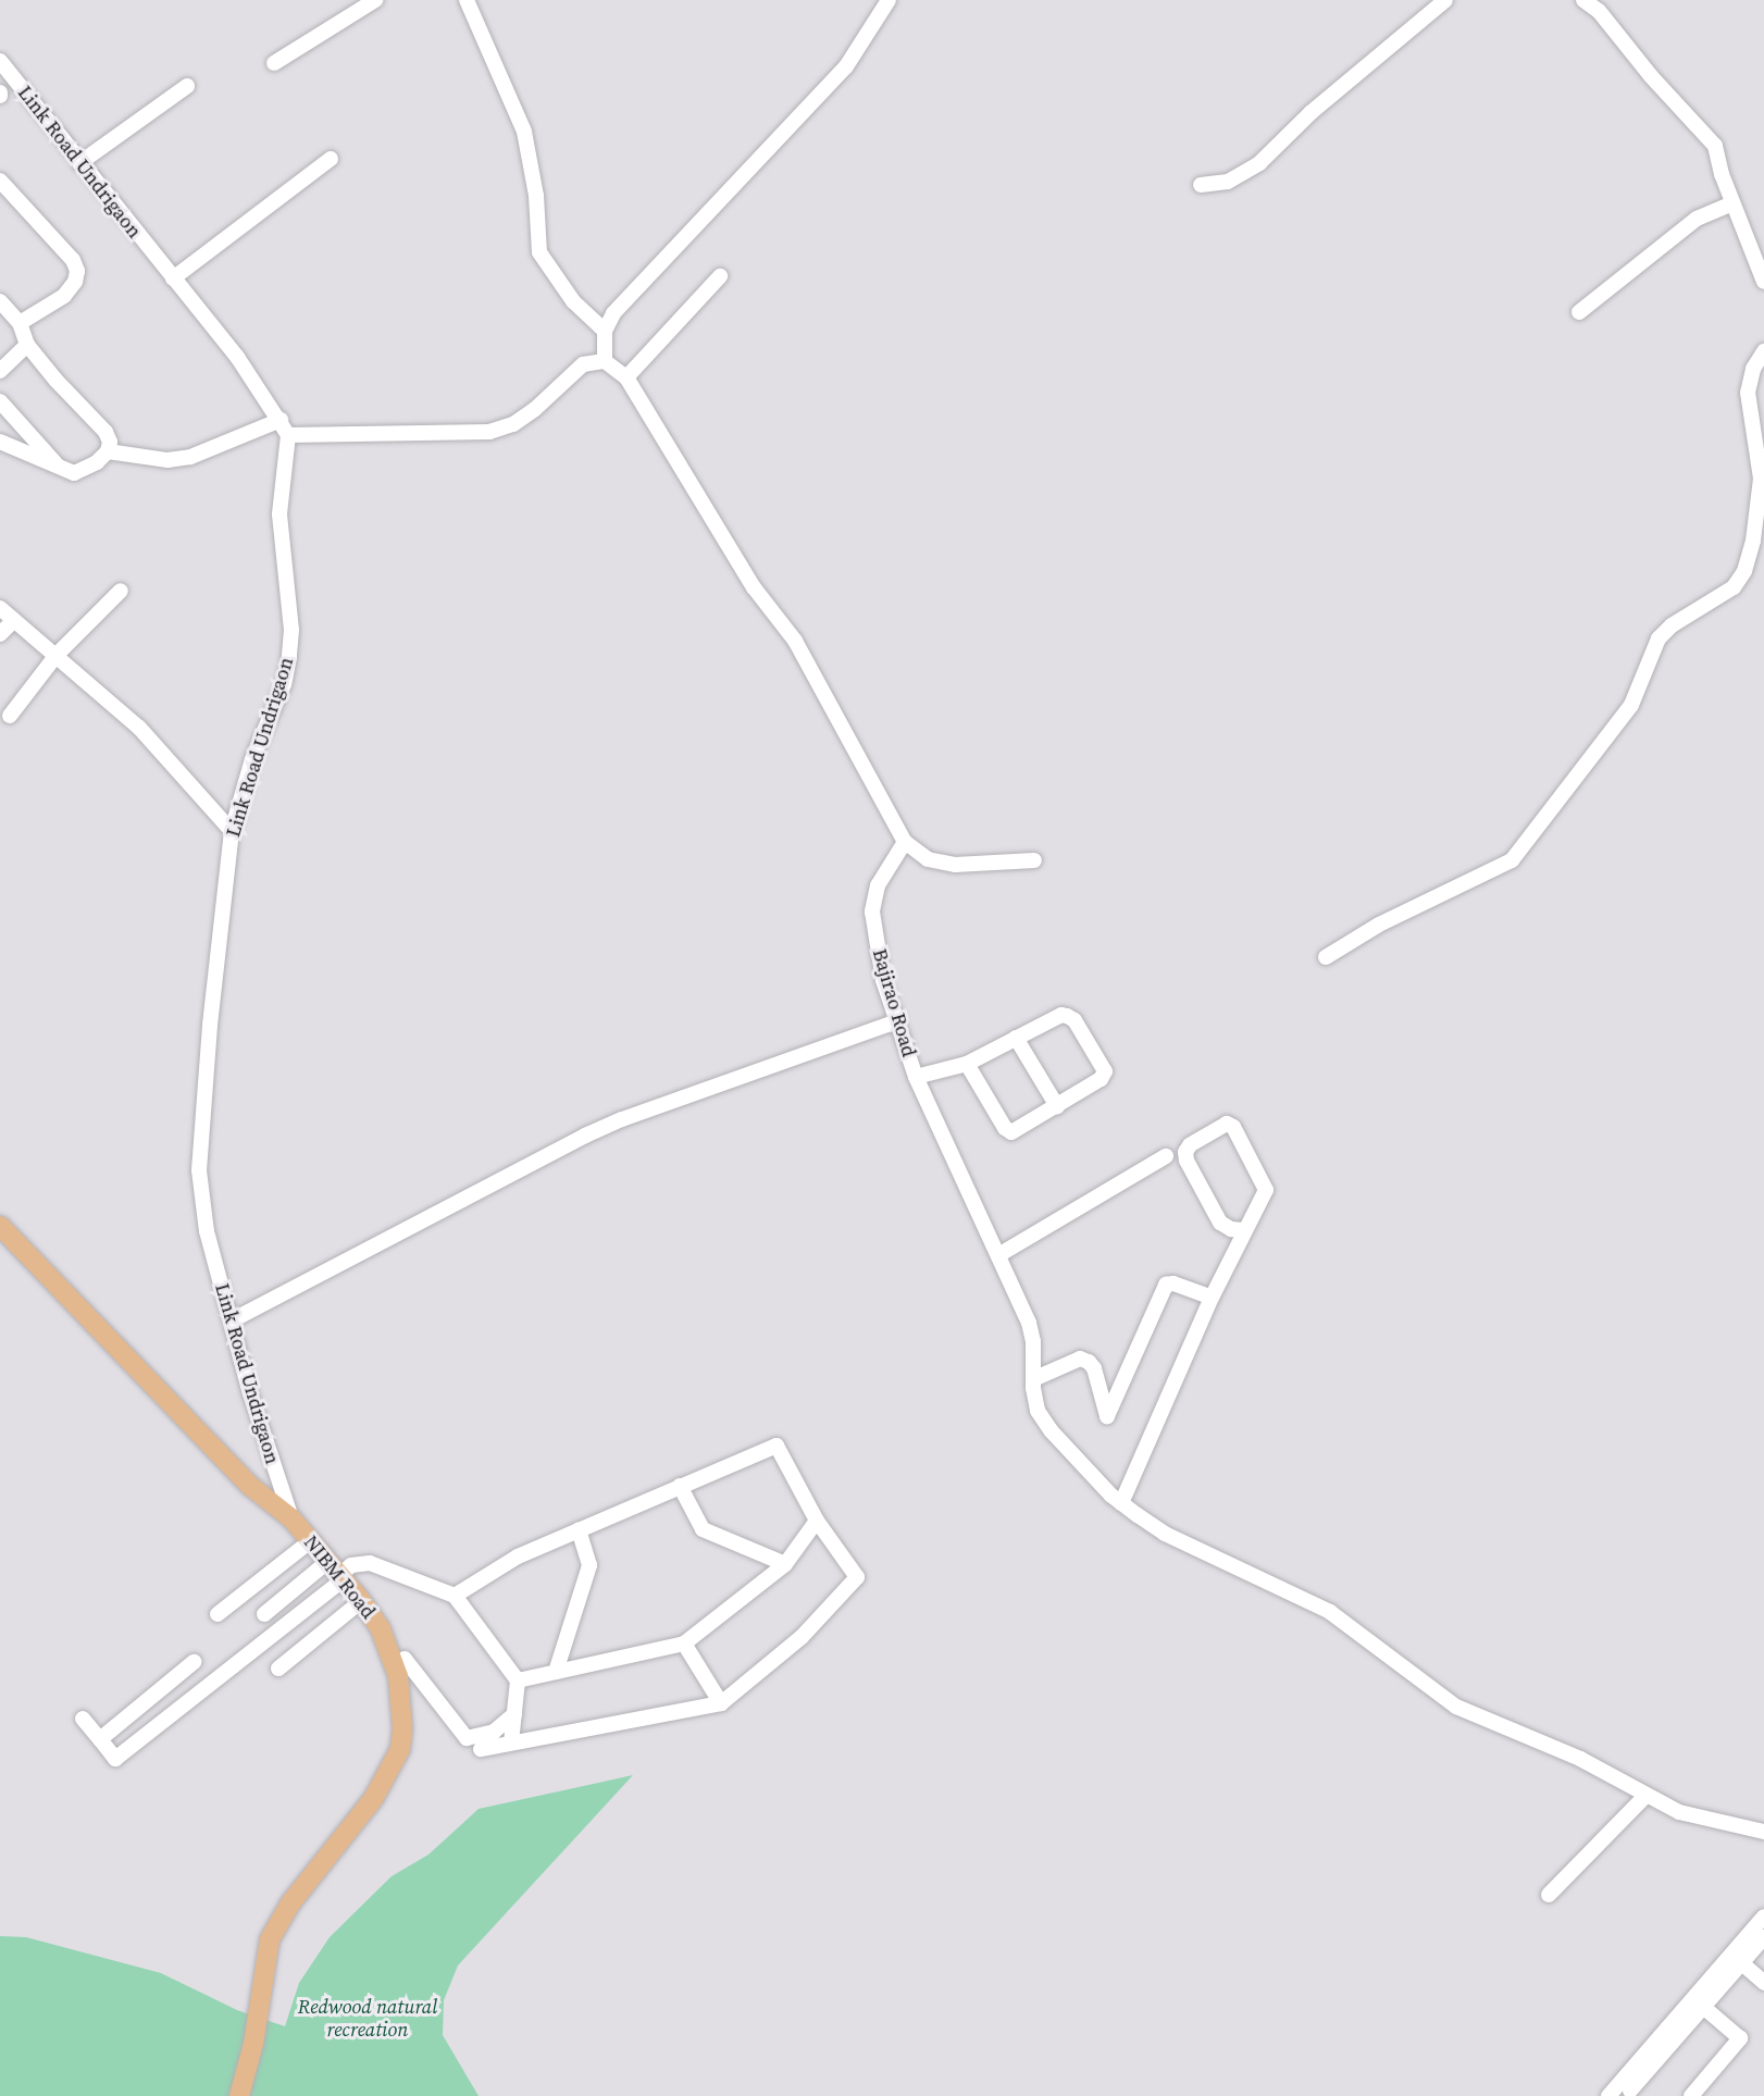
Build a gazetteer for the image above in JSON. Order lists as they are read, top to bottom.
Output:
{
  "streets": {
    "main road": ["NIBM Road"],
    "street": ["Link Road Undrigaon", "Bajirao Road"]
  },
  "crossings": [
    ["Link Road Undrigaon", "NIBM Road"]
  ],
  "parks": ["Redwood natural recreation"]
}
